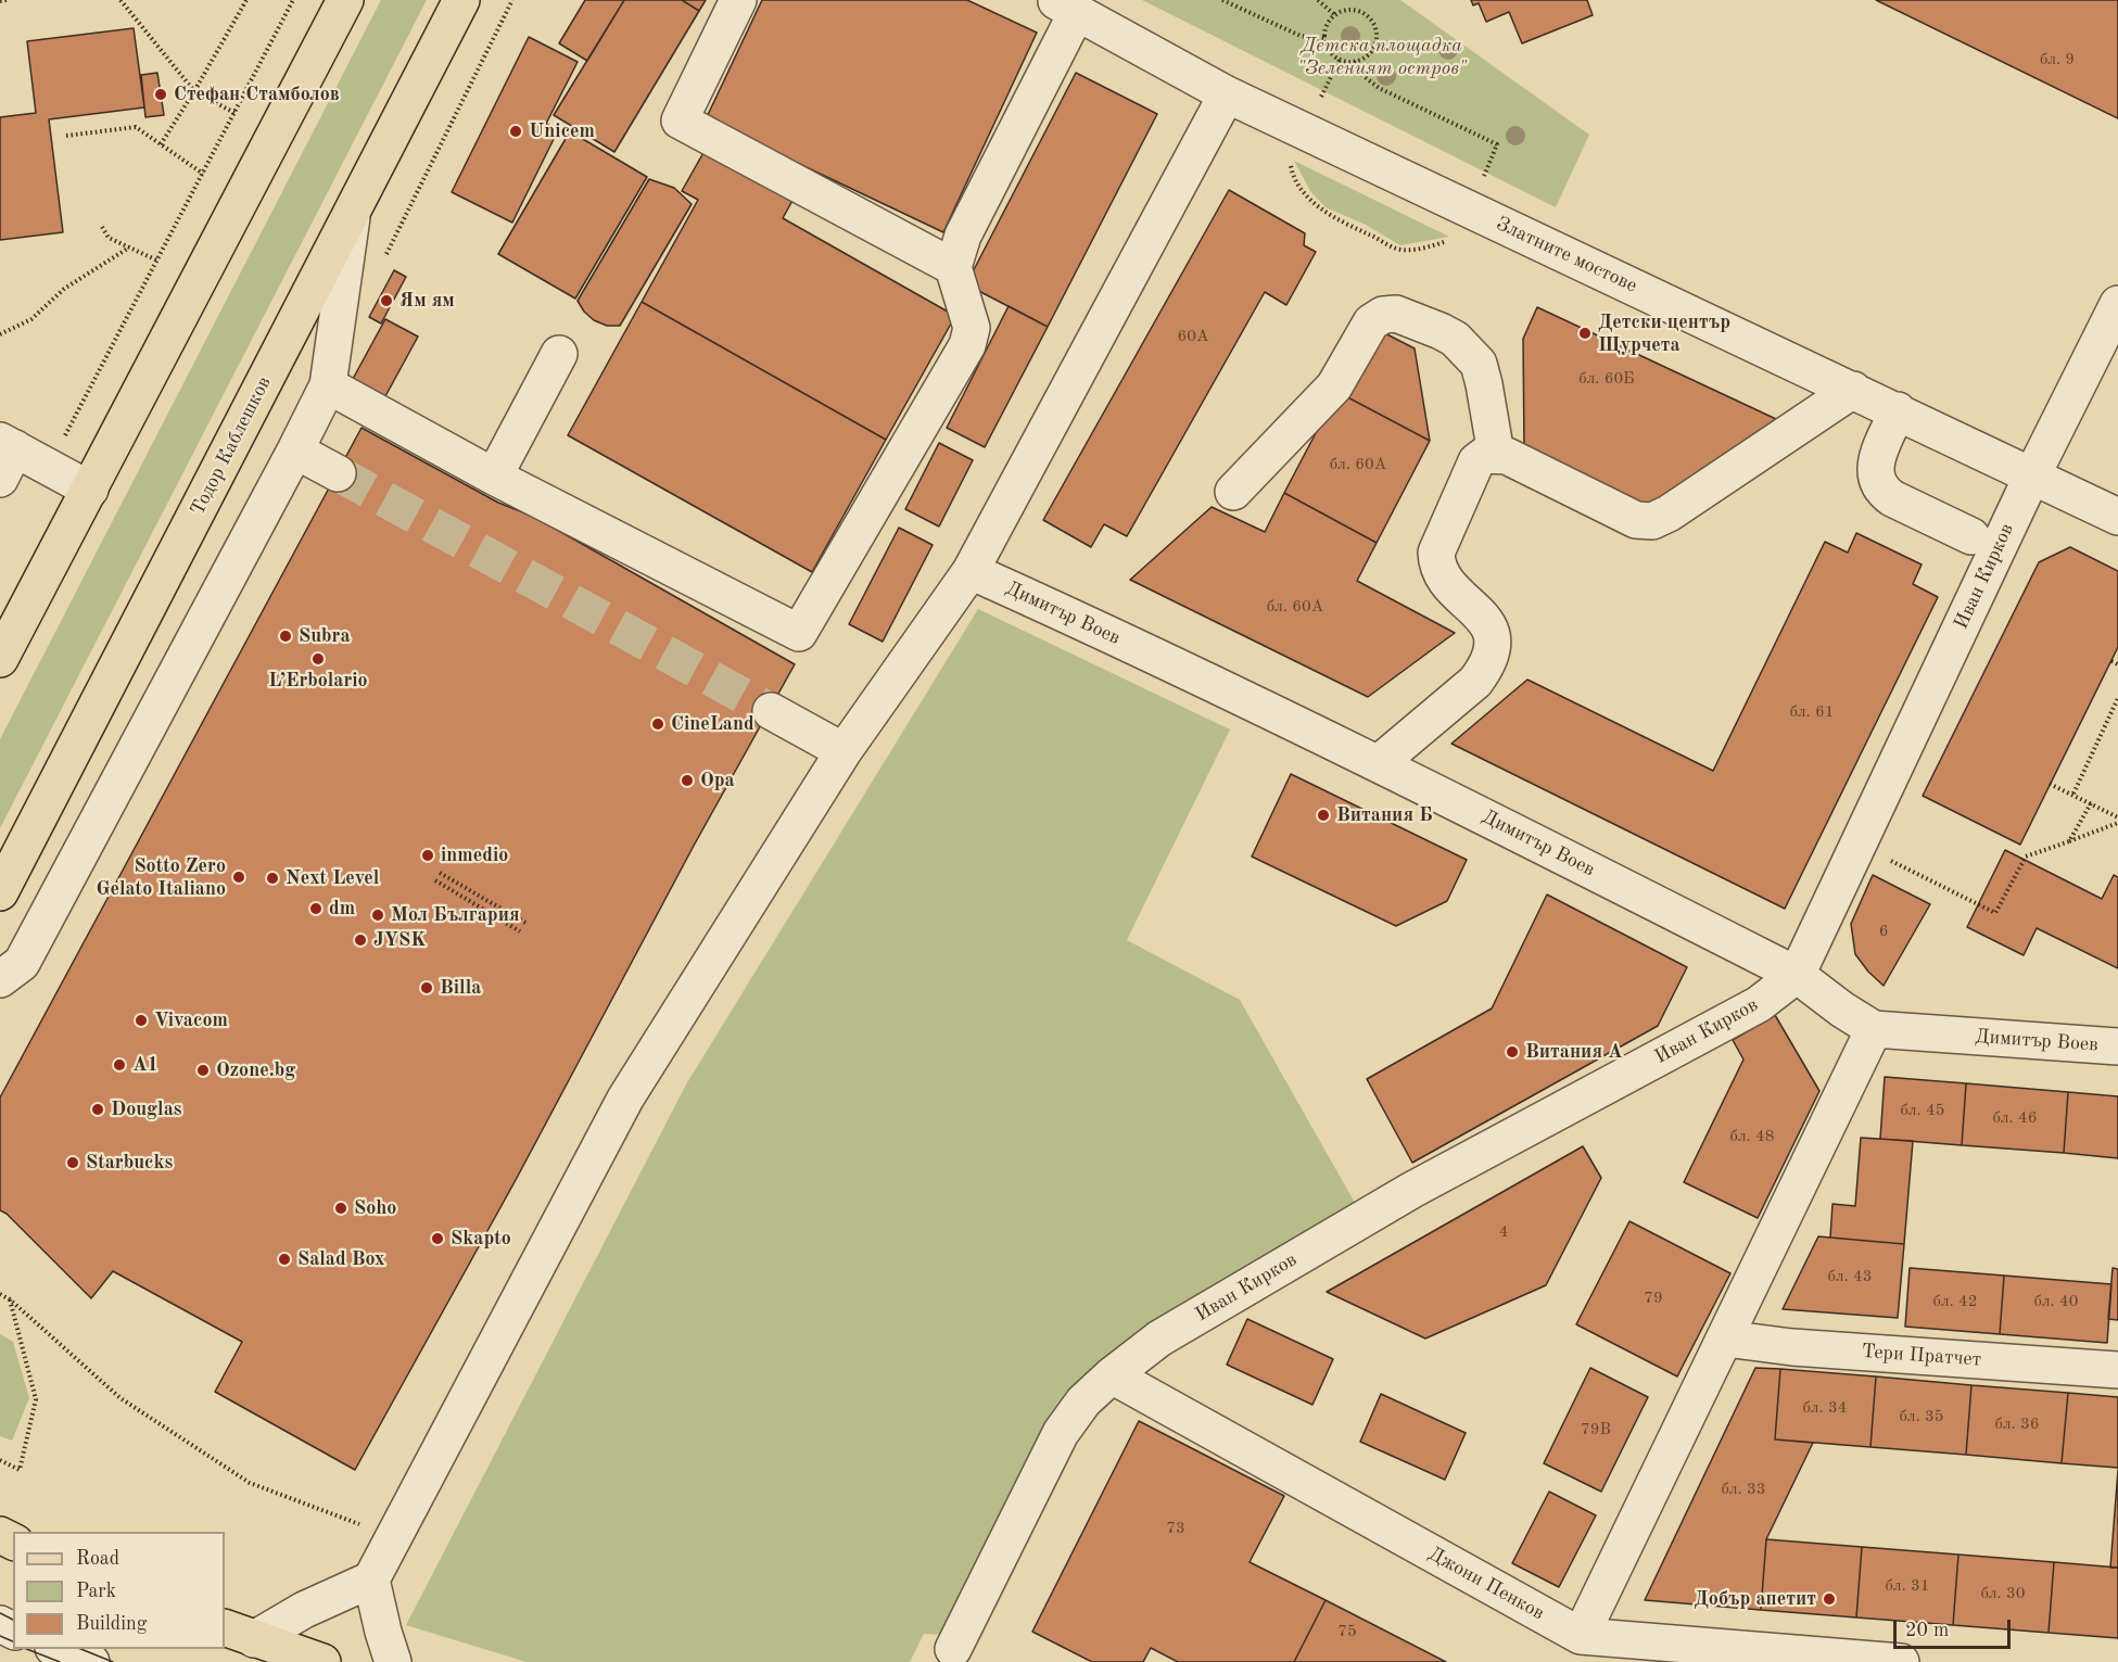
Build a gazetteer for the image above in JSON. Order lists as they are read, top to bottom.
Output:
{
  "streets": {
    "main road": ["Тодор Каблешков"],
    "street": [
      "Златните мостове",
      "Иван Кирков",
      "Димитър Воев",
      "Тери Пратчет",
      "Джони Пенков"
    ]
  },
  "crossings": [
    ["Златните мостове", "Иван Кирков"],
    ["Иван Кирков", "Димитър Воев"],
    ["Иван Кирков", "Джони Пенков"]
  ],
  "parks": ["Детска площадка \"Зеленият остров\""],
  "places": [
    "Стефан Стамболов",
    "Unicem",
    "Ям ям",
    "Детски център Щурчета",
    "Subra",
    "L’Erbolario",
    "CineLand",
    "Opa",
    "Витания Б",
    "inmedio",
    "Sotto Zero Gelato Italiano",
    "Next Level",
    "dm",
    "Мол България",
    "JYSK",
    "Billa",
    "Vivacom",
    "Витания А",
    "A1",
    "Ozone.bg",
    "Douglas",
    "Starbucks",
    "Soho",
    "Skapto",
    "Salad Box",
    "Добър апетит"
  ],
  "house_numbers": [
    "бл. 9",
    "60А",
    "бл. 60Б",
    "бл. 60А",
    "бл. 60А",
    "бл. 61",
    "6",
    "бл. 45",
    "бл. 46",
    "бл. 48",
    "4",
    "бл. 43",
    "79",
    "бл. 42",
    "бл. 40",
    "бл. 34",
    "бл. 35",
    "бл. 36",
    "79В",
    "бл. 33",
    "73",
    "бл. 31",
    "бл. 30",
    "75"
  ],
  "legend": ["Road", "Park", "Building"],
  "scale_bar": "20 m"
}
